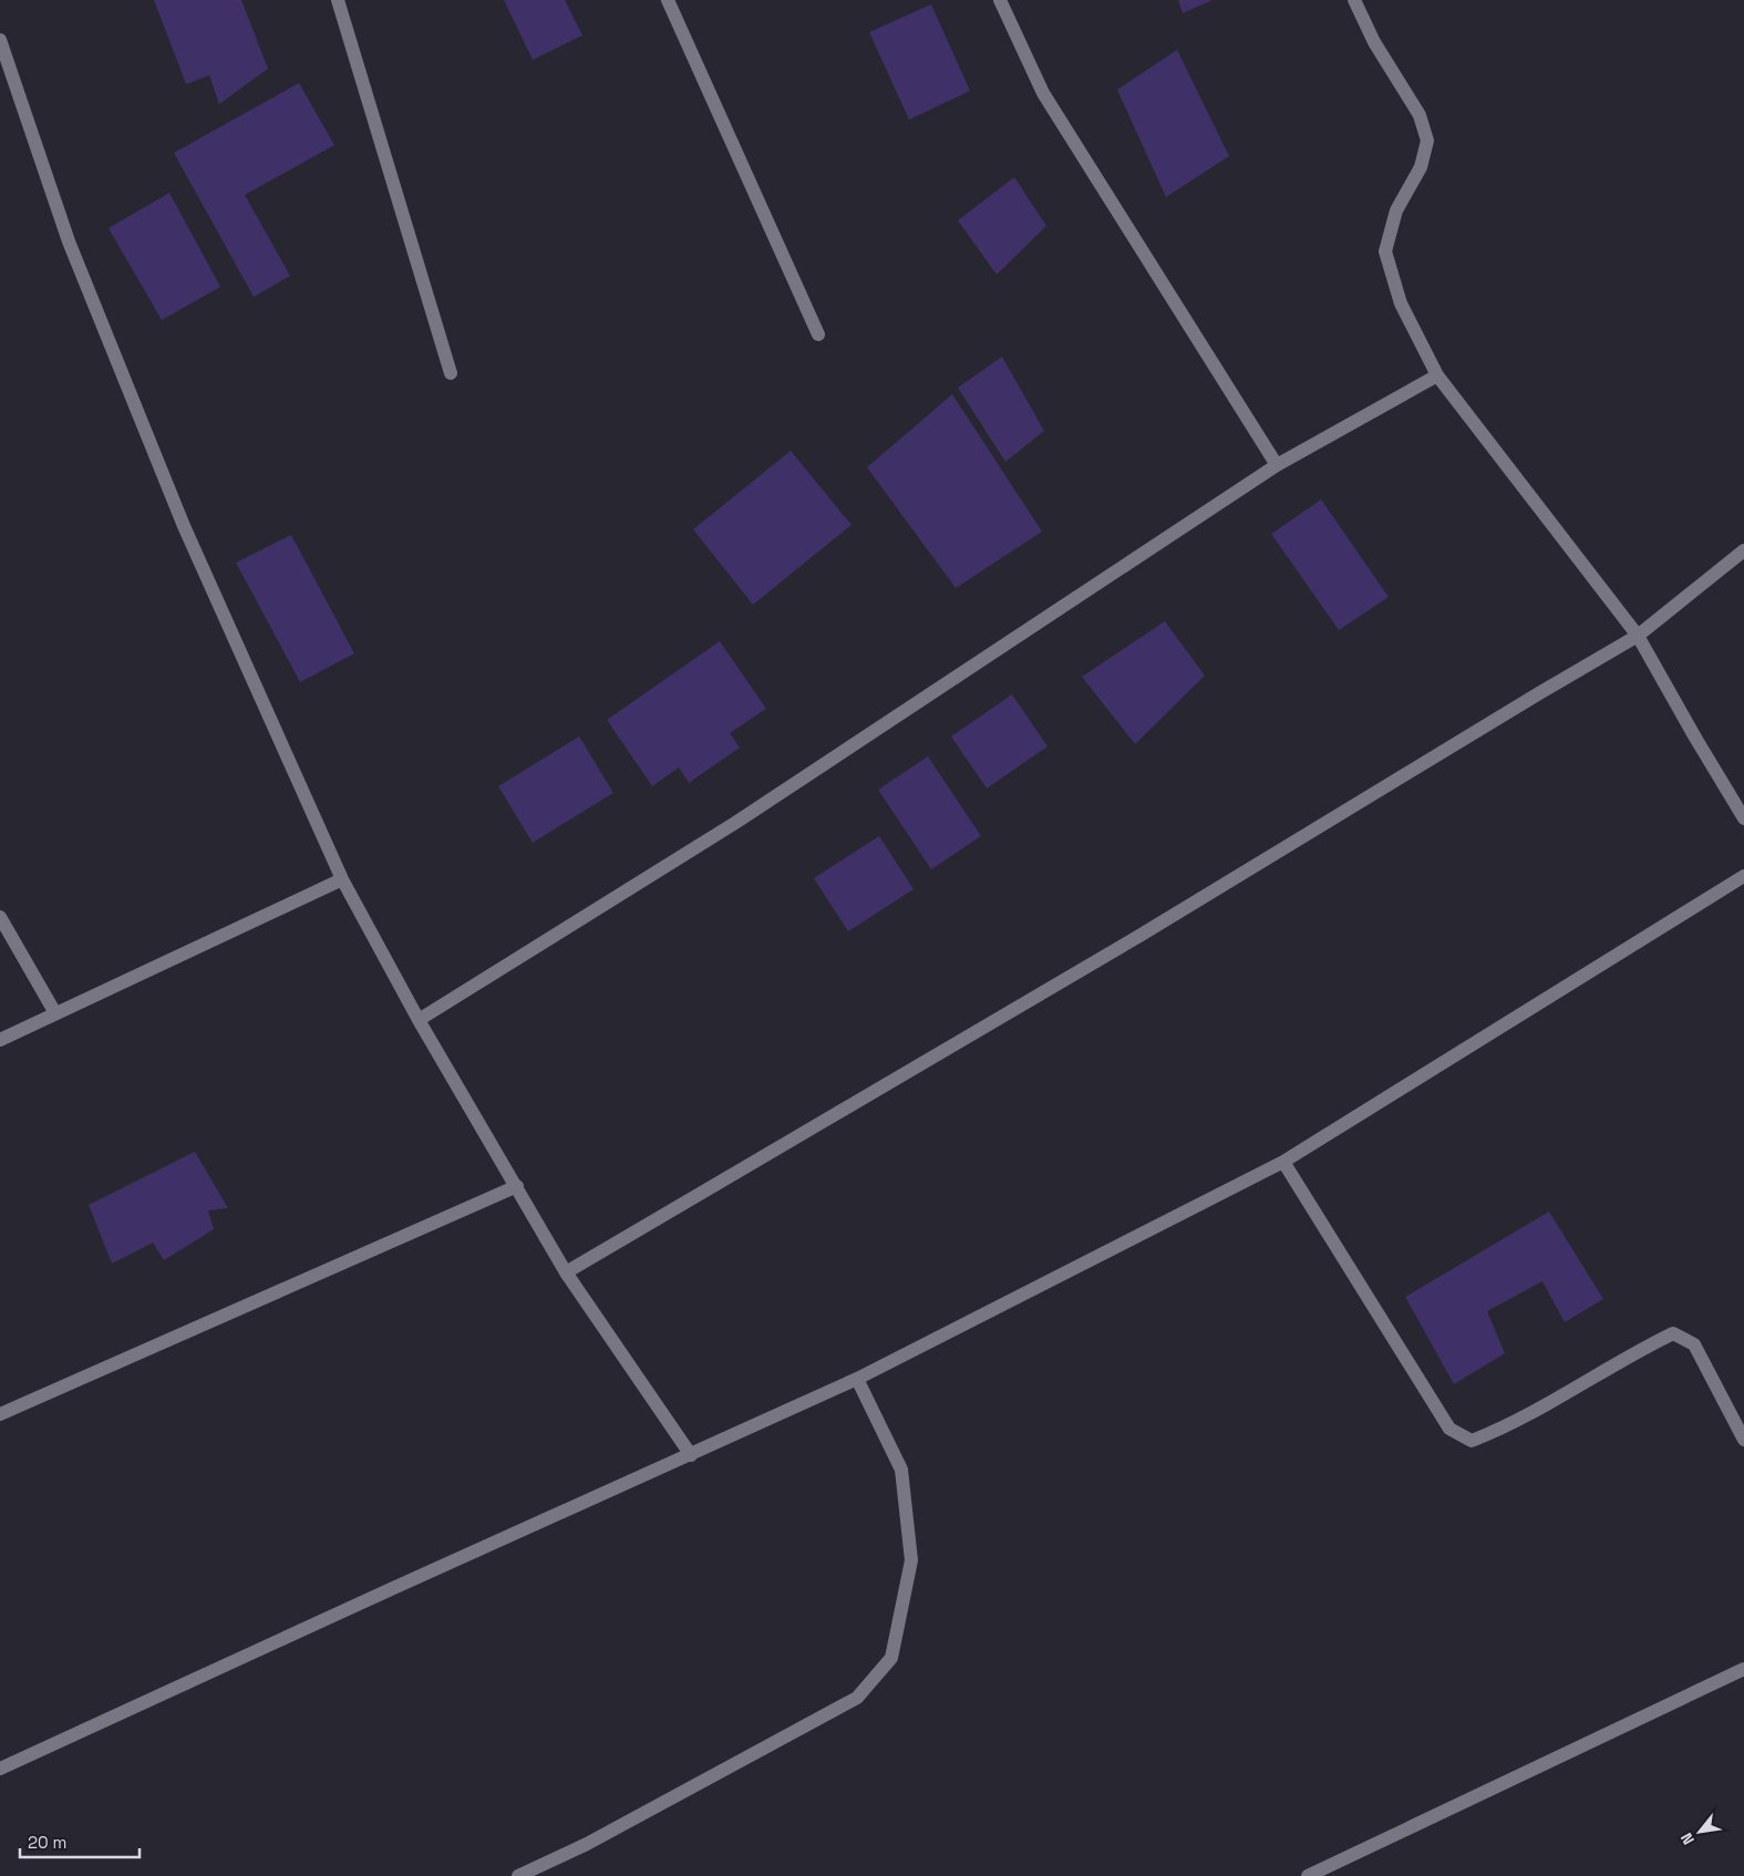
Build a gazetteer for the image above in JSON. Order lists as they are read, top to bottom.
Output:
{
  "scale_bar": "20 m",
  "north": "bottom left"
}
